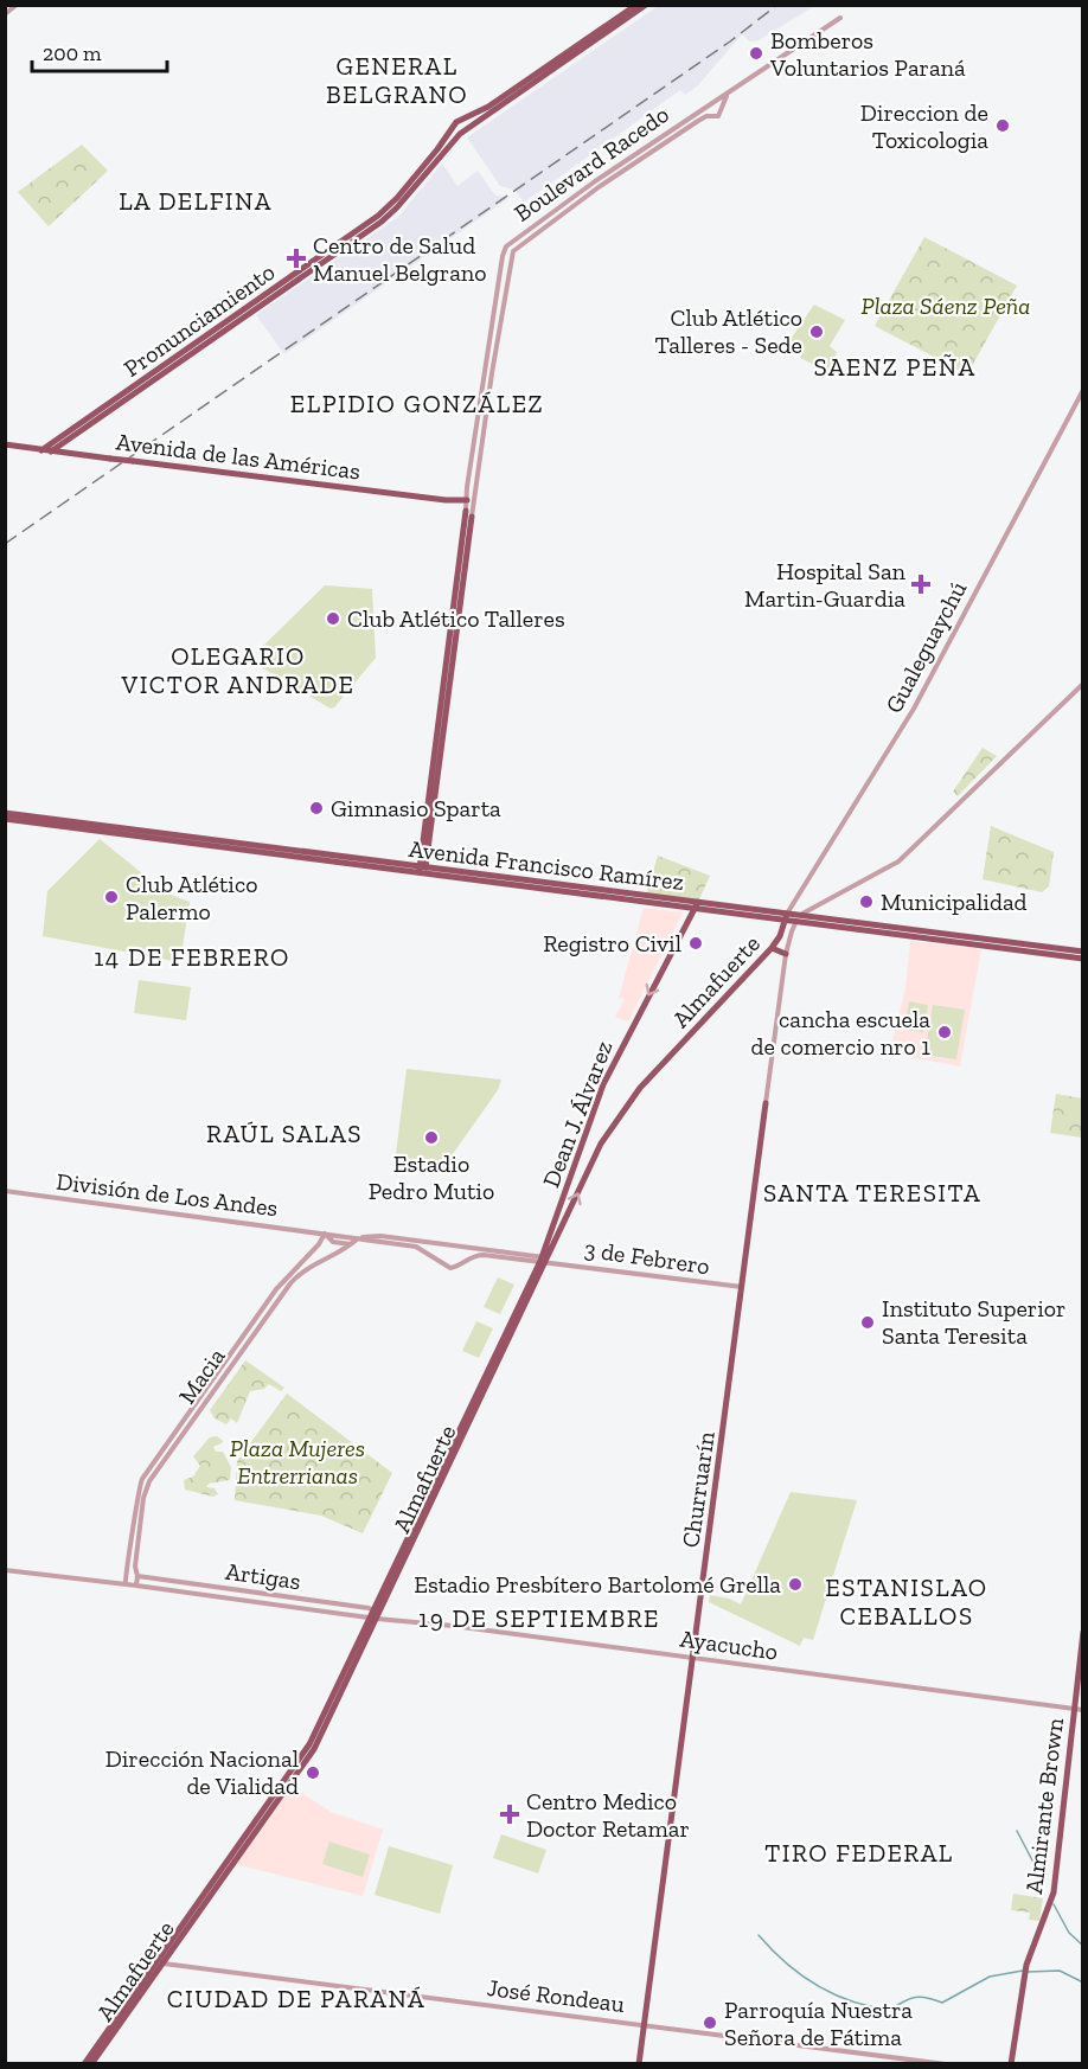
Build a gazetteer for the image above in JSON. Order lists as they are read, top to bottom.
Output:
{
  "streets": {
    "main road": [
      "Boulevard Racedo",
      "Pronunciamiento",
      "Avenida de las Américas",
      "Avenida Francisco Ramírez",
      "Almafuerte",
      "Dean J. Álvarez",
      "Churruarín",
      "Almirante Brown"
    ],
    "street": [
      "Gualeguaychú",
      "División de Los Andes",
      "3 de Febrero",
      "Macia",
      "Artigas",
      "Ayacucho",
      "José Rondeau"
    ]
  },
  "crossings": [
    ["Boulevard Racedo", "Avenida de las Américas"],
    ["Boulevard Racedo", "Avenida Francisco Ramírez"],
    ["Pronunciamiento", "Avenida de las Américas"],
    ["Gualeguaychú", "Avenida Francisco Ramírez"],
    ["Gualeguaychú", "Almafuerte"],
    ["Avenida Francisco Ramírez", "Almafuerte"],
    ["Avenida Francisco Ramírez", "Dean J. Álvarez"],
    ["Avenida Francisco Ramírez", "Churruarín"],
    ["Almafuerte", "Dean J. Álvarez"],
    ["Almafuerte", "División de Los Andes"],
    ["Almafuerte", "3 de Febrero"],
    ["Almafuerte", "Artigas"],
    ["Almafuerte", "Ayacucho"],
    ["Almafuerte", "José Rondeau"],
    ["Dean J. Álvarez", "División de Los Andes"],
    ["Dean J. Álvarez", "3 de Febrero"],
    ["División de Los Andes", "3 de Febrero"],
    ["División de Los Andes", "Macia"],
    ["3 de Febrero", "Churruarín"],
    ["Macia", "Artigas"],
    ["Churruarín", "Ayacucho"],
    ["Churruarín", "José Rondeau"],
    ["Artigas", "Ayacucho"],
    ["Ayacucho", "Almirante Brown"]
  ],
  "one_way": ["Dean J. Álvarez"],
  "districts": [
    "GENERAL BELGRANO",
    "LA DELFINA",
    "SAENZ PEÑA",
    "ELPIDIO GONZÁLEZ",
    "OLEGARIO VICTOR ANDRADE",
    "14 DE FEBRERO",
    "RAÚL SALAS",
    "SANTA TERESITA",
    "ESTANISLAO CEBALLOS",
    "19 DE SEPTIEMBRE",
    "TIRO FEDERAL",
    "CIUDAD DE PARANÁ"
  ],
  "parks": ["Plaza Sáenz Peña", "Plaza Mujeres Entrerrianas"],
  "places": {
    "other": [
      "Bomberos Voluntarios Paraná",
      "Direccion de Toxicologia",
      "Club Atlético Talleres - Sede",
      "Club Atlético Talleres",
      "Gimnasio Sparta",
      "Club Atlético Palermo",
      "Municipalidad",
      "Registro Civil",
      "cancha escuela de comercio nro 1",
      "Estadio Pedro Mutio",
      "Instituto Superior Santa Teresita",
      "Estadio Presbítero Bartolomé Grella",
      "Dirección Nacional de Vialidad",
      "Parroquía Nuestra Señora de Fátima"
    ],
    "health": ["Centro de Salud Manuel Belgrano", "Hospital San Martin-Guardia", "Centro Medico Doctor Retamar"]
  },
  "scale_bar": "200 m"
}
